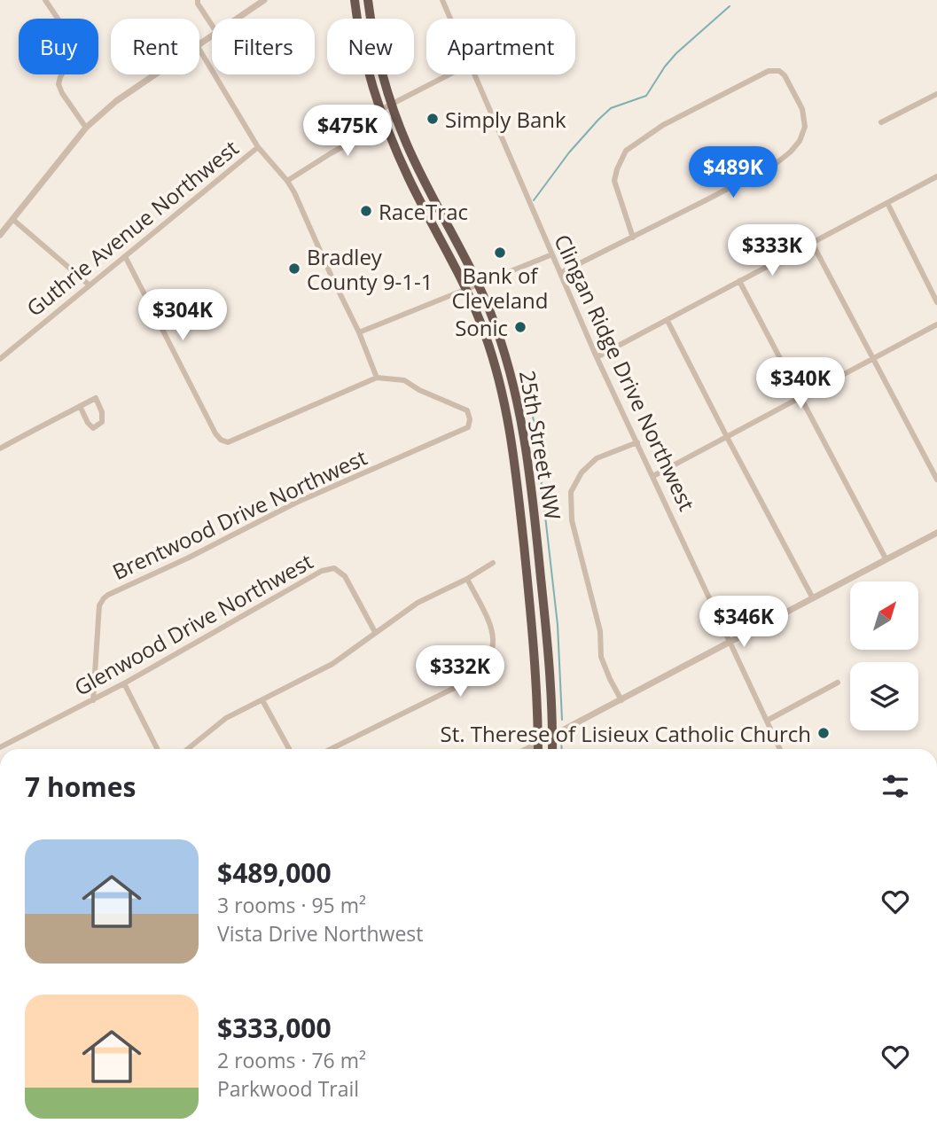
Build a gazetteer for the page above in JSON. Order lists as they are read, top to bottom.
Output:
{
  "streets": {
    "highway": ["25th Street NW"],
    "street": [
      "Guthrie Avenue Northwest",
      "Clingan Ridge Drive Northwest",
      "Brentwood Drive Northwest",
      "Glenwood Drive Northwest"
    ]
  },
  "crossings": [
    ["Brentwood Drive Northwest", "Glenwood Drive Northwest"]
  ],
  "places": [
    "Simply Bank",
    "RaceTrac",
    "Bank of Cleveland",
    "Bradley County 9-1-1",
    "Sonic",
    "St. Therese of Lisieux Catholic Church"
  ],
  "north": "top right",
  "page": {
    "chip": [
      "Buy",
      "Rent",
      "Filters",
      "New",
      "Apartment"
    ],
    "price": [
      "$475K",
      "$489K",
      "$333K",
      "$304K",
      "$340K",
      "$346K",
      "$332K"
    ],
    "heading": "7 homes",
    "list": [
      {
        "name": "$489,000",
        "note": "3 rooms · 95 m² · Vista Drive Northwest"
      },
      {
        "name": "$333,000",
        "note": "2 rooms · 76 m² · Parkwood Trail"
      }
    ]
  }
}
